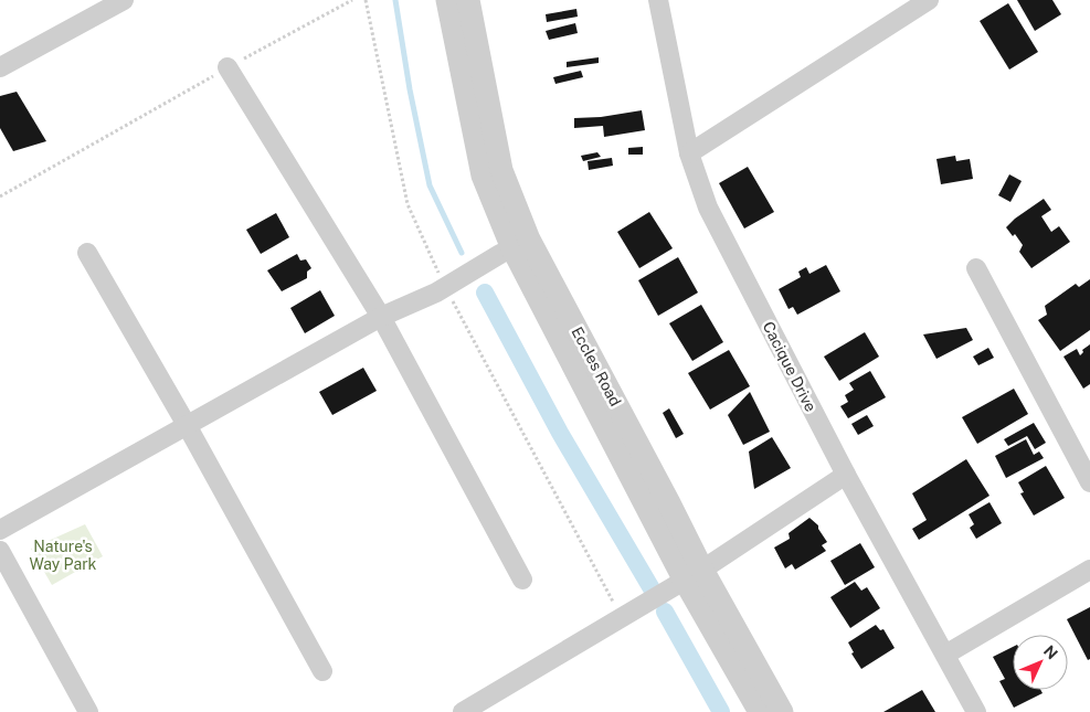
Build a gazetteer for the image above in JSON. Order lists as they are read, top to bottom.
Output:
{
  "streets": {
    "street": ["Eccles Road", "Cacique Drive"]
  },
  "parks": ["Nature's Way Park"],
  "north": "top right"
}
